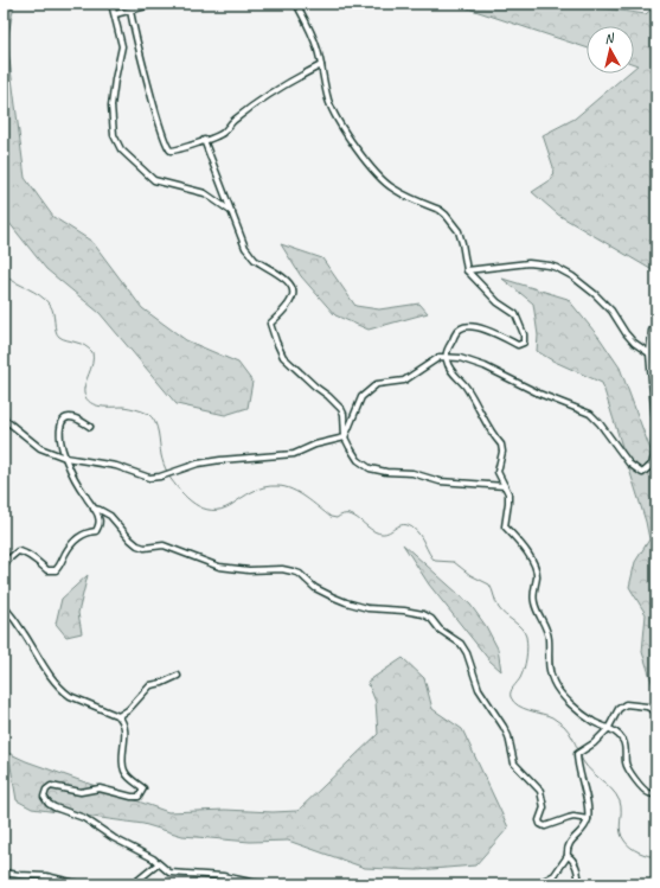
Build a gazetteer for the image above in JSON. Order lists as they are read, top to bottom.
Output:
{
  "north": "top"
}
